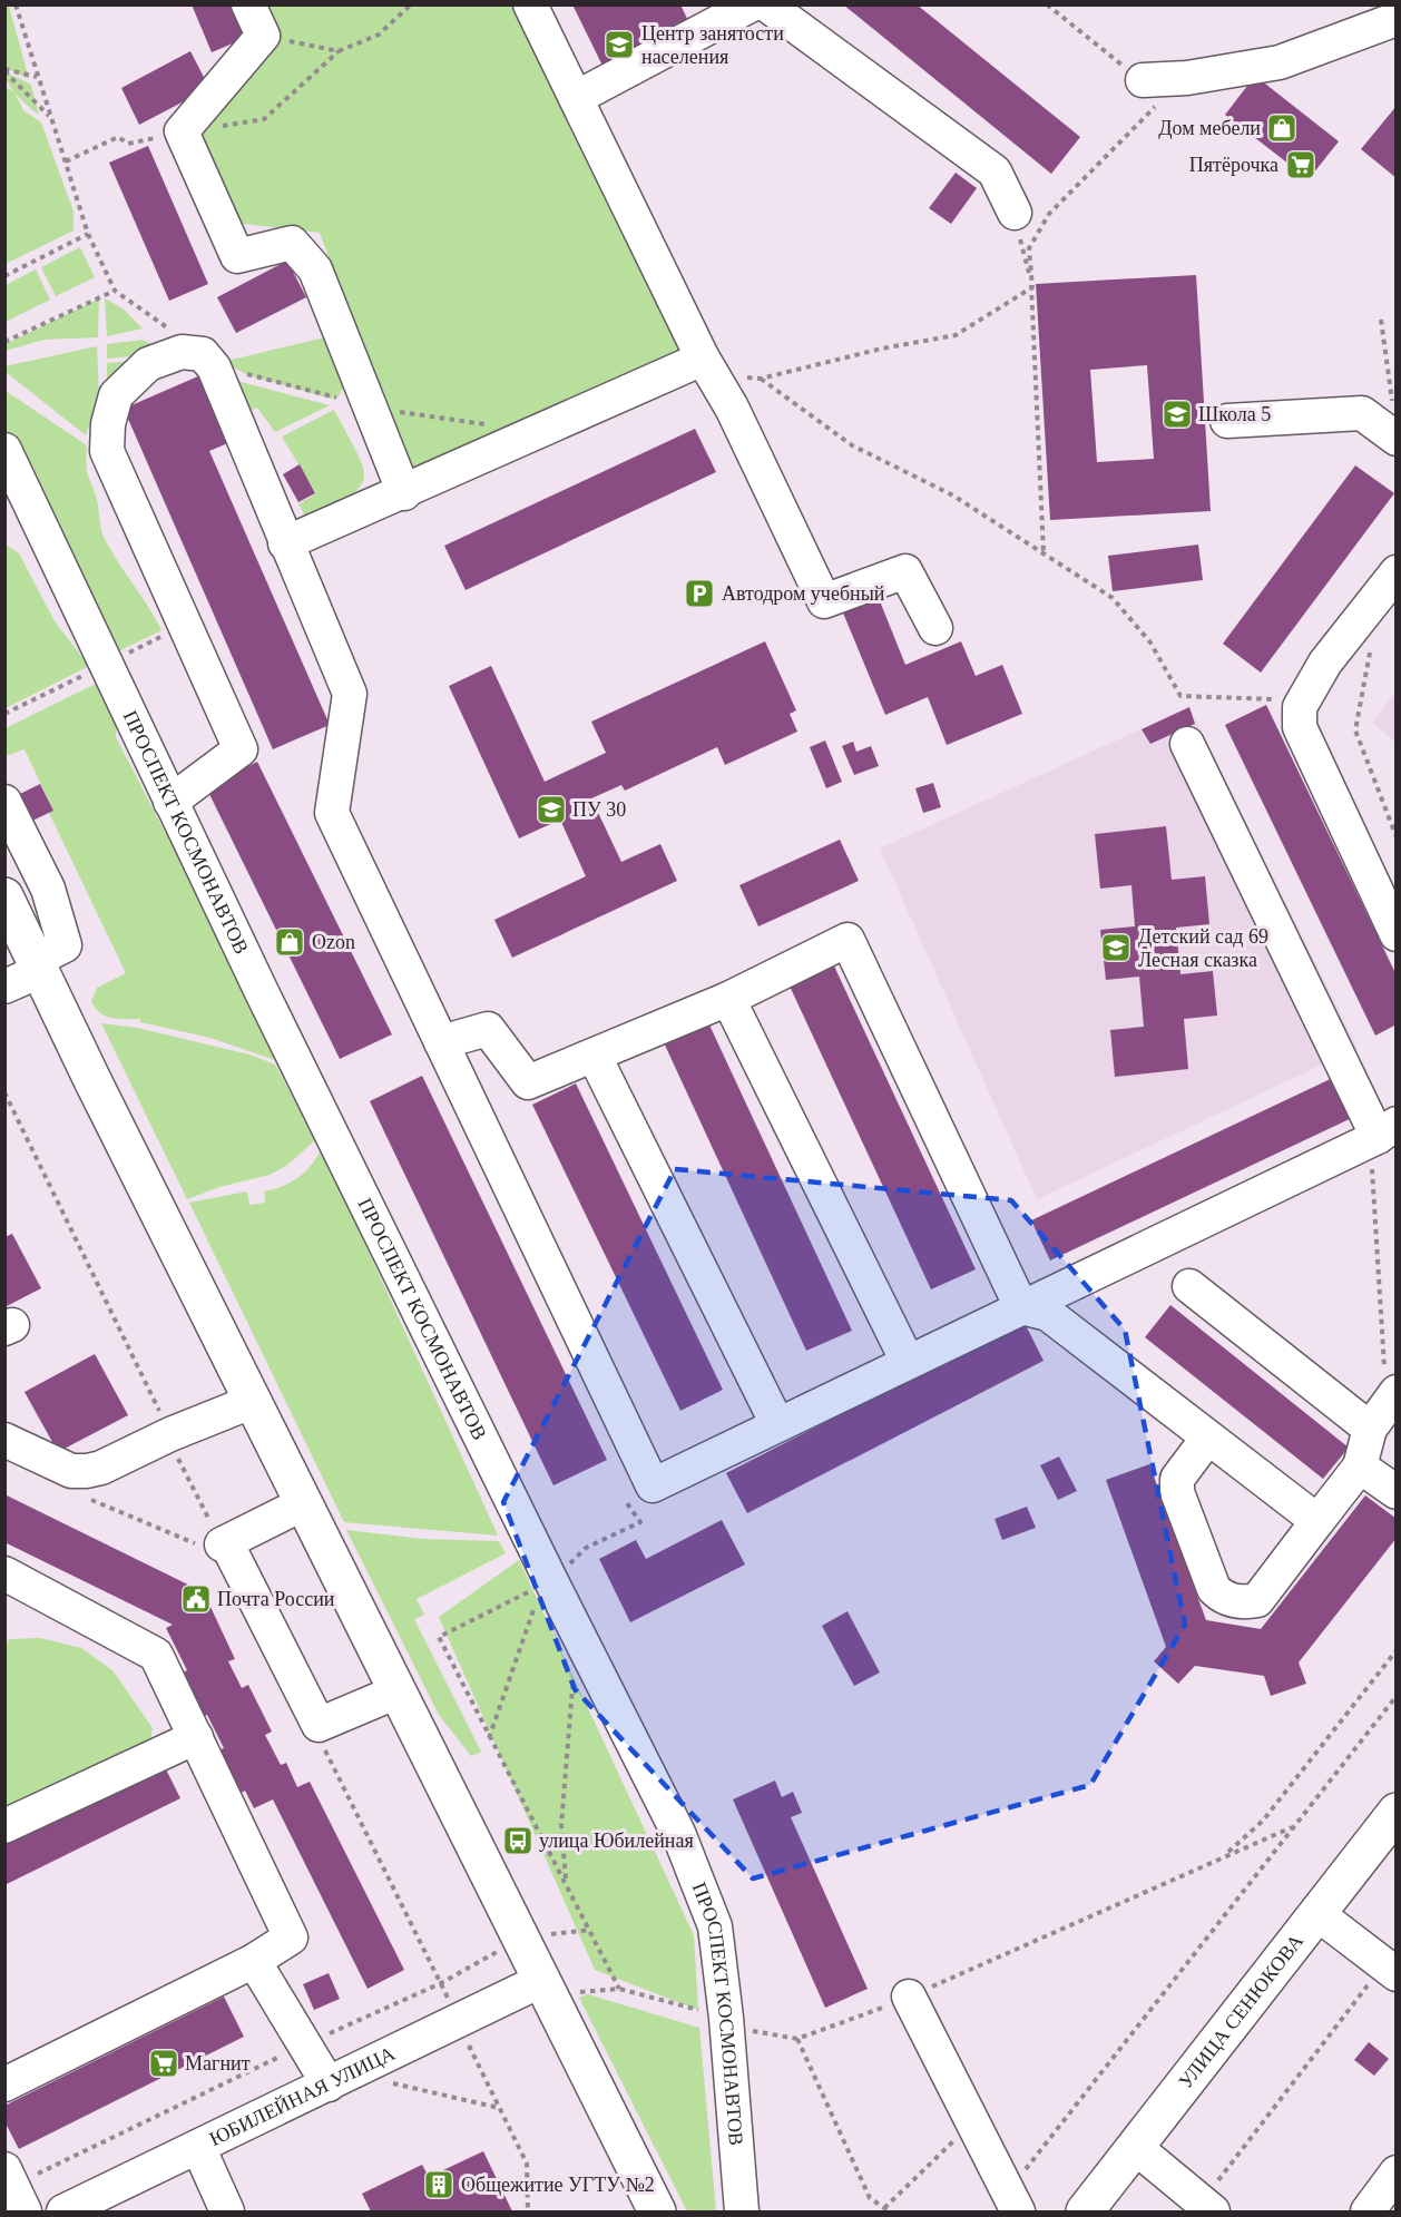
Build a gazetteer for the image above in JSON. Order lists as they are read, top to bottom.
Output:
{
  "streets": {
    "main road": ["УЛИЦА СЕНЮКОВА"],
    "street": ["ПРОСПЕКТ КОСМОНАВТОВ", "ЮБИЛЕЙНАЯ УЛИЦА"]
  },
  "places": {
    "school or university": [
      "Центр занятости населения",
      "Школа 5",
      "ПУ 30",
      "Детский сад 69 Лесная сказка"
    ],
    "shop": ["Дом мебели", "Ozon"],
    "supermarket": ["Пятёрочка", "Магнит"],
    "parking": ["Автодром учебный"],
    "public building": ["Почта России"],
    "bus stop": ["улица Юбилейная"],
    "building": ["Общежитие УГТУ №2"]
  }
}
